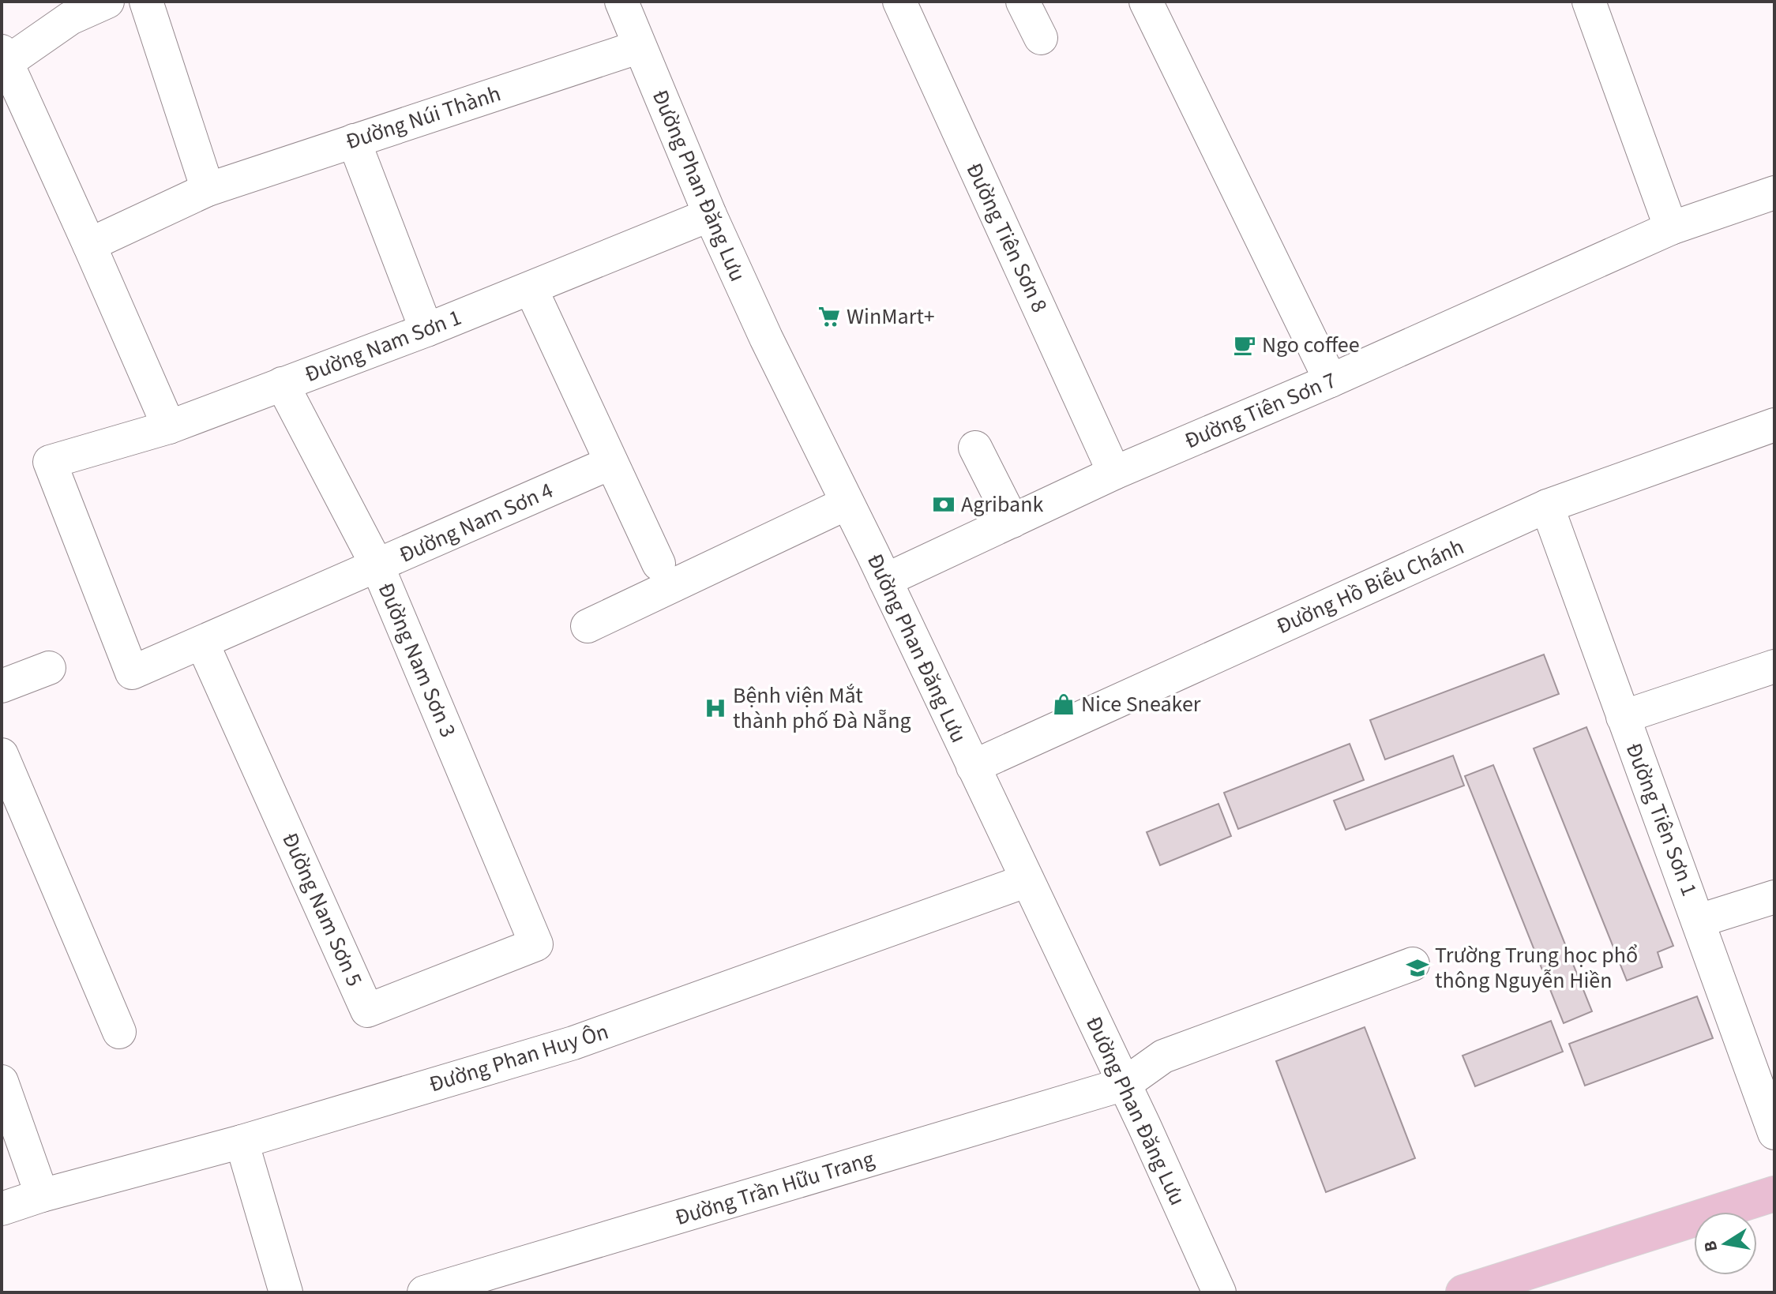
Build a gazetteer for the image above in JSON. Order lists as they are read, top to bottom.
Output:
{
  "streets": {
    "street": [
      "Đường Núi Thành",
      "Đường Phan Đăng Lưu",
      "Đường Tiên Sơn 8",
      "Đường Nam Sơn 1",
      "Đường Tiên Sơn 7",
      "Đường Nam Sơn 4",
      "Đường Hồ Biểu Chánh",
      "Đường Nam Sơn 3",
      "Đường Tiên Sơn 1",
      "Đường Nam Sơn 5",
      "Đường Phan Huy Ôn",
      "Đường Trần Hữu Trang"
    ]
  },
  "crossings": [
    ["Đường Núi Thành", "Đường Phan Đăng Lưu"],
    ["Đường Phan Đăng Lưu", "Đường Nam Sơn 1"],
    ["Đường Phan Đăng Lưu", "Đường Tiên Sơn 7"],
    ["Đường Phan Đăng Lưu", "Đường Hồ Biểu Chánh"],
    ["Đường Phan Đăng Lưu", "Đường Phan Huy Ôn"],
    ["Đường Phan Đăng Lưu", "Đường Trần Hữu Trang"],
    ["Đường Tiên Sơn 8", "Đường Tiên Sơn 7"],
    ["Đường Nam Sơn 1", "Đường Nam Sơn 4"],
    ["Đường Nam Sơn 1", "Đường Nam Sơn 3"],
    ["Đường Nam Sơn 4", "Đường Nam Sơn 3"],
    ["Đường Nam Sơn 4", "Đường Nam Sơn 5"],
    ["Đường Hồ Biểu Chánh", "Đường Tiên Sơn 1"],
    ["Đường Nam Sơn 3", "Đường Nam Sơn 5"]
  ],
  "places": {
    "supermarket": ["WinMart+"],
    "cafe": ["Ngo coffee"],
    "bank": ["Agribank"],
    "shop": ["Nice Sneaker"],
    "hospital": ["Bệnh viện Mắt thành phố Đà Nẵng"],
    "school or university": ["Trường Trung học phổ thông Nguyễn Hiền"]
  },
  "north": "left"
}
